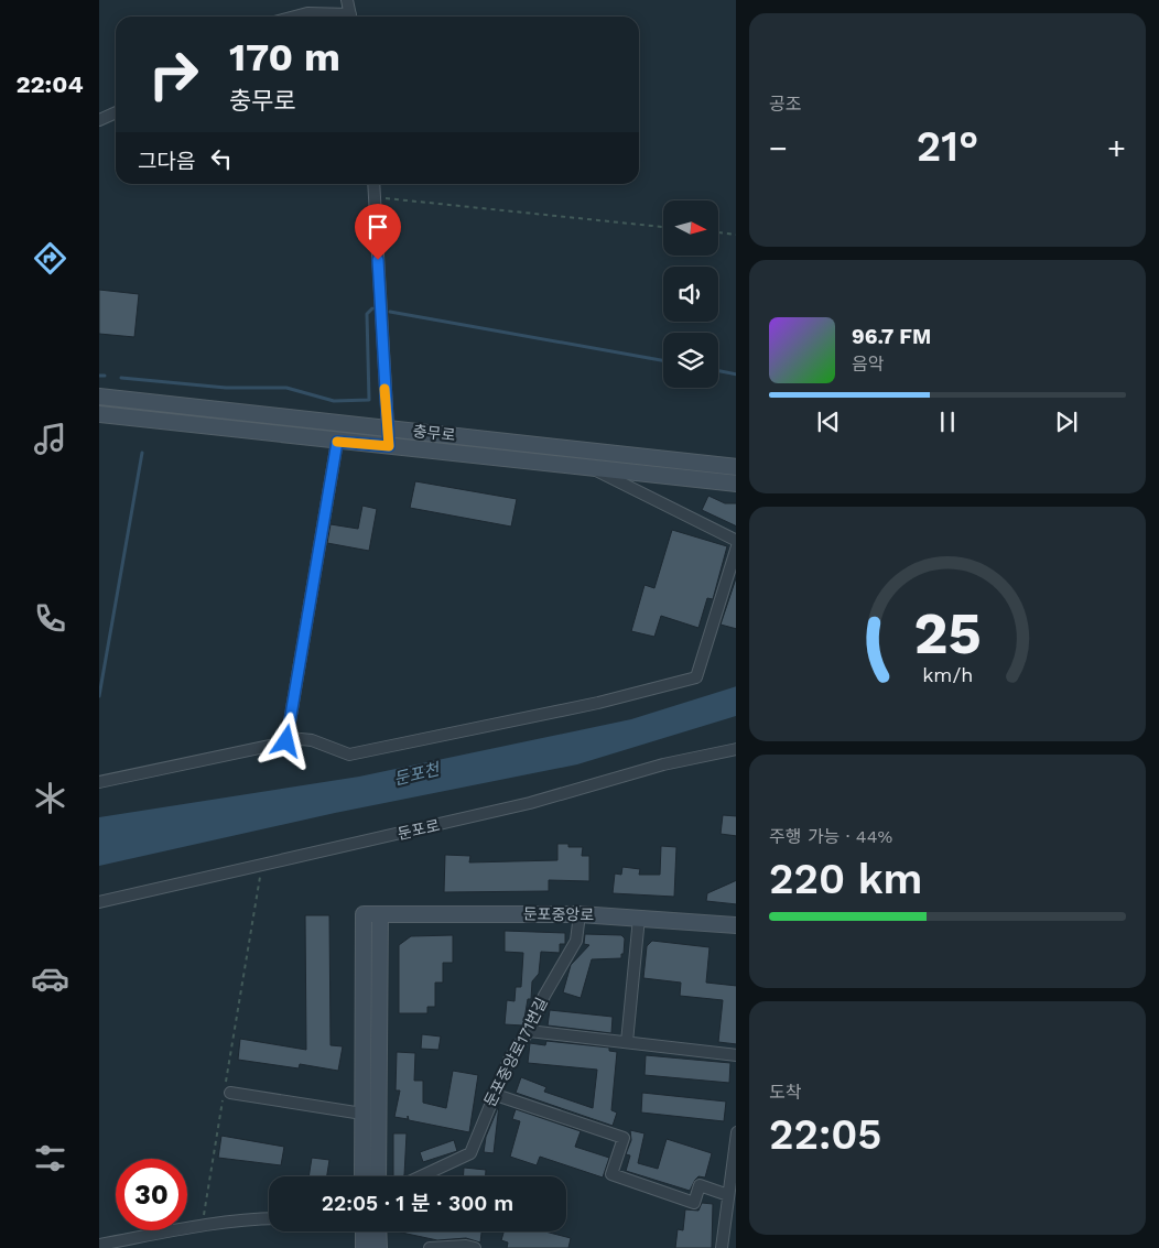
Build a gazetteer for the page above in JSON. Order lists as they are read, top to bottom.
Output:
{
  "streets": {
    "street": [
      "충무로",
      "둔포로",
      "둔포중앙로",
      "둔포중앙로171번길"
    ]
  },
  "crossings": [
    ["둔포중앙로", "둔포중앙로171번길"]
  ],
  "water": ["둔포천"],
  "north": "right",
  "page": {
    "tabs": "22:04",
    "tile": [
      "공조",
      ["주행 가능 · 44%", "220 km"],
      ["도착", "22:05"]
    ],
    "turn": ["170 m", "충무로"],
    "heat": ["−", "21°", "+"],
    "then": "그다음",
    "song": ["96.7 FM", "음악"],
    "limit": "30",
    "trip": "22:05 · 1 분 · 300 m",
    "gauge": ["25", "km/h"]
  }
}
